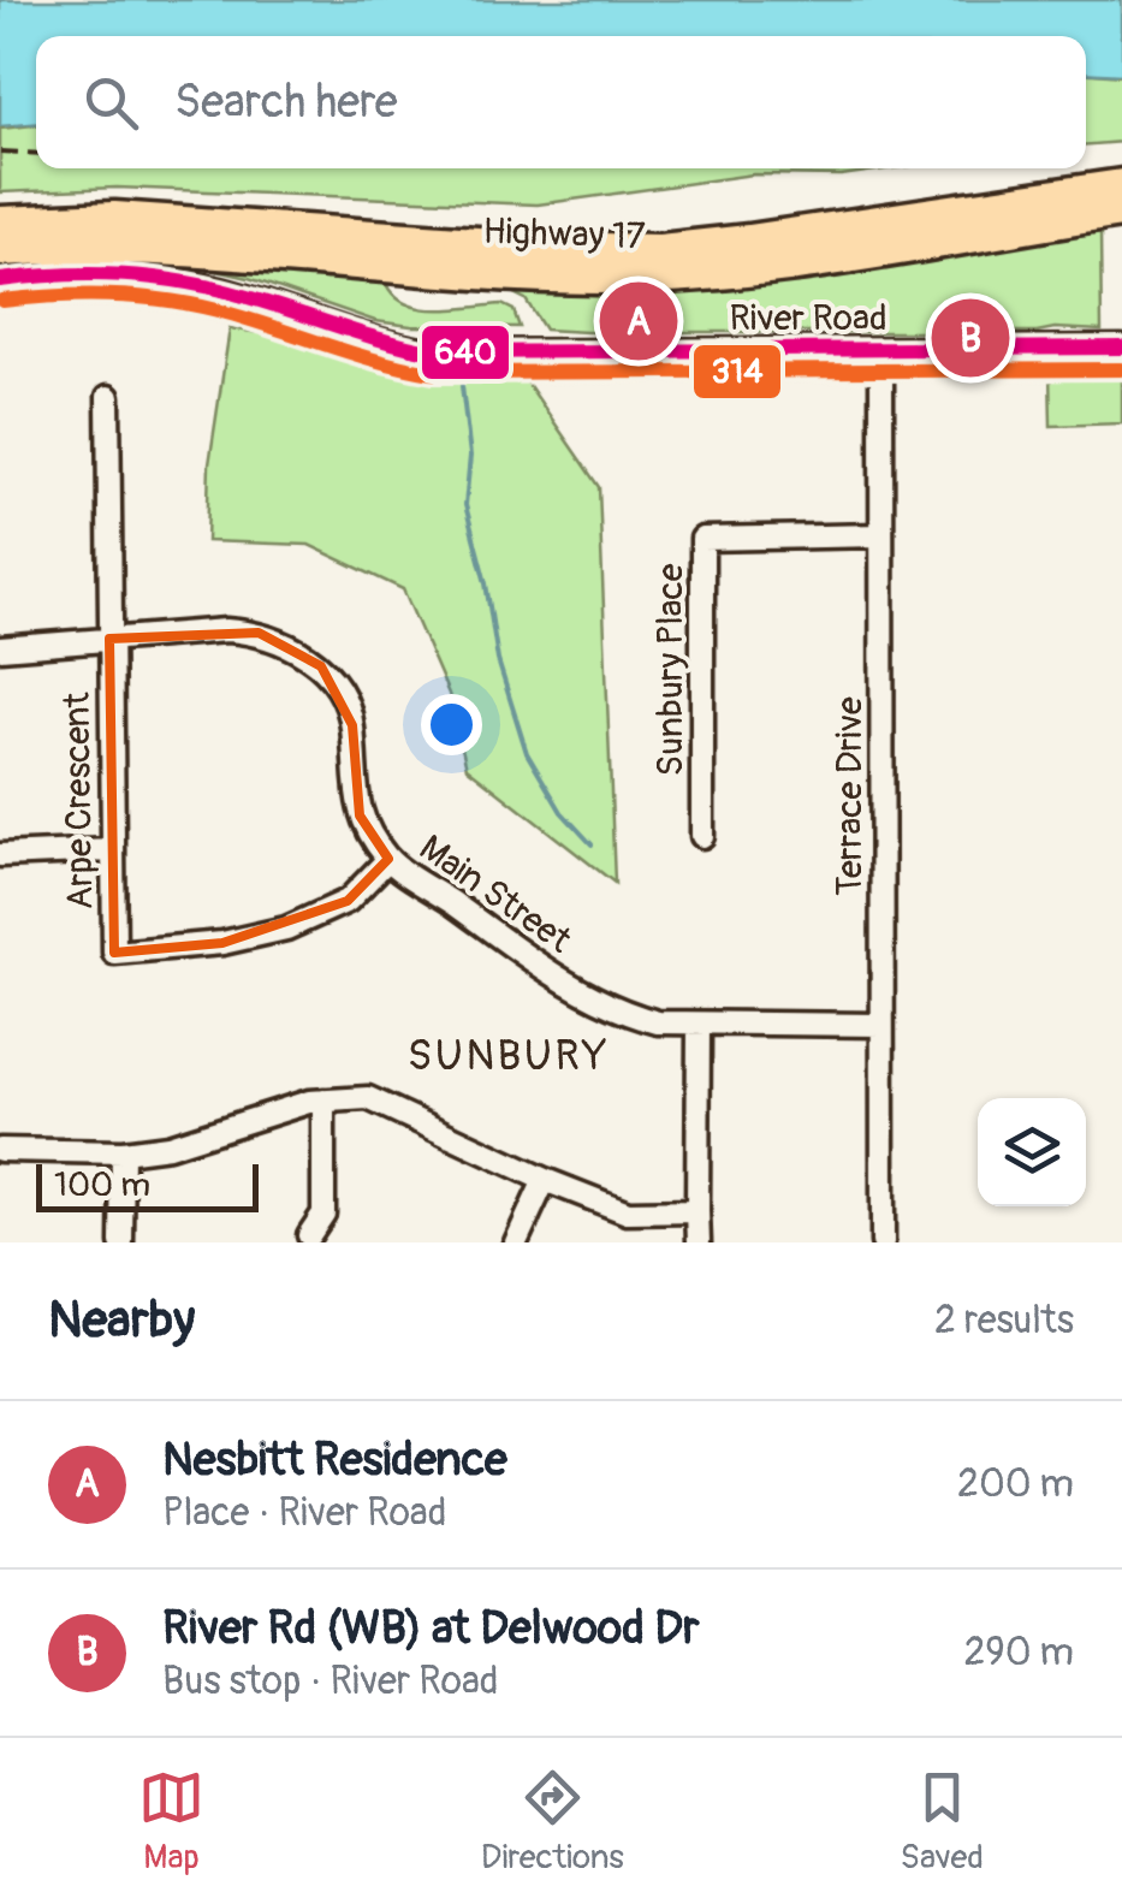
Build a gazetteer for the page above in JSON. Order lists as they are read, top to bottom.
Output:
{
  "streets": {
    "highway": ["Highway 17"],
    "street": [
      "River Road",
      "Sunbury Place",
      "Terrace Drive",
      "Arpe Crescent",
      "Main Street"
    ]
  },
  "crossings": [
    ["River Road", "Terrace Drive"],
    ["Sunbury Place", "Terrace Drive"],
    ["Terrace Drive", "Main Street"],
    ["Arpe Crescent", "Main Street"]
  ],
  "districts": ["SUNBURY"],
  "lines": ["transit line 640", "transit line 314"],
  "scale_bar": "100 m",
  "page": {
    "search": "Search here",
    "pins": ["A", "B"],
    "scale": "100 m",
    "heading": ["Nearby", "2 results"],
    "list": [
      {
        "mark": "A",
        "name": "Nesbitt Residence",
        "note": "Place · River Road",
        "value": "200 m"
      },
      {
        "mark": "B",
        "name": "River Rd (WB) at Delwood Dr",
        "note": "Bus stop · River Road",
        "value": "290 m"
      }
    ],
    "nav": ["Map", "Directions", "Saved"]
  }
}
